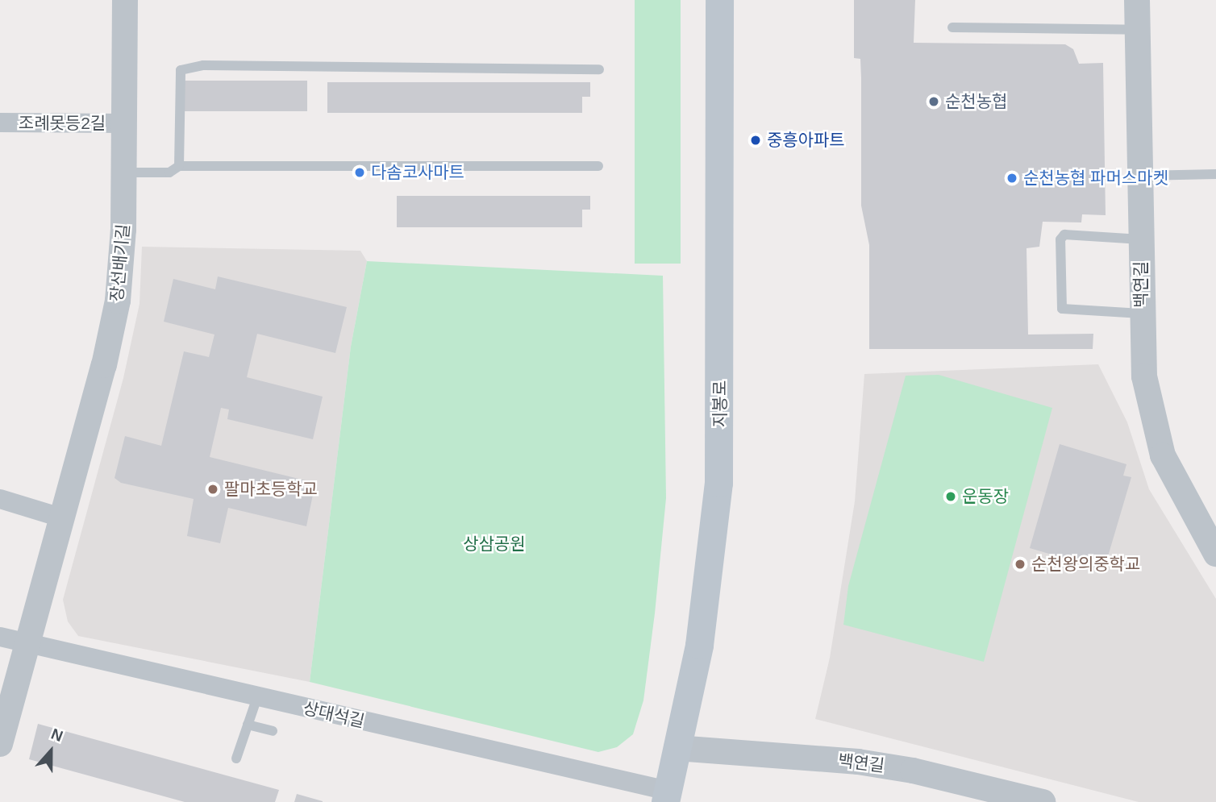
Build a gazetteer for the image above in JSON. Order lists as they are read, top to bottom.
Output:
{
  "streets": {
    "main road": ["지봉로"],
    "street": [
      "조례못등2길",
      "장선배기길",
      "백연길",
      "상대석길"
    ]
  },
  "crossings": [
    ["조례못등2길", "장선배기길"],
    ["장선배기길", "상대석길"],
    ["백연길", "지봉로"],
    ["지봉로", "상대석길"]
  ],
  "parks": ["상삼공원"],
  "places": [
    "순천농협",
    "중흥아파트",
    "다솜코사마트",
    "순천농협 파머스마켓",
    "팔마초등학교",
    "운동장",
    "순천왕의중학교"
  ],
  "north": "top"
}
